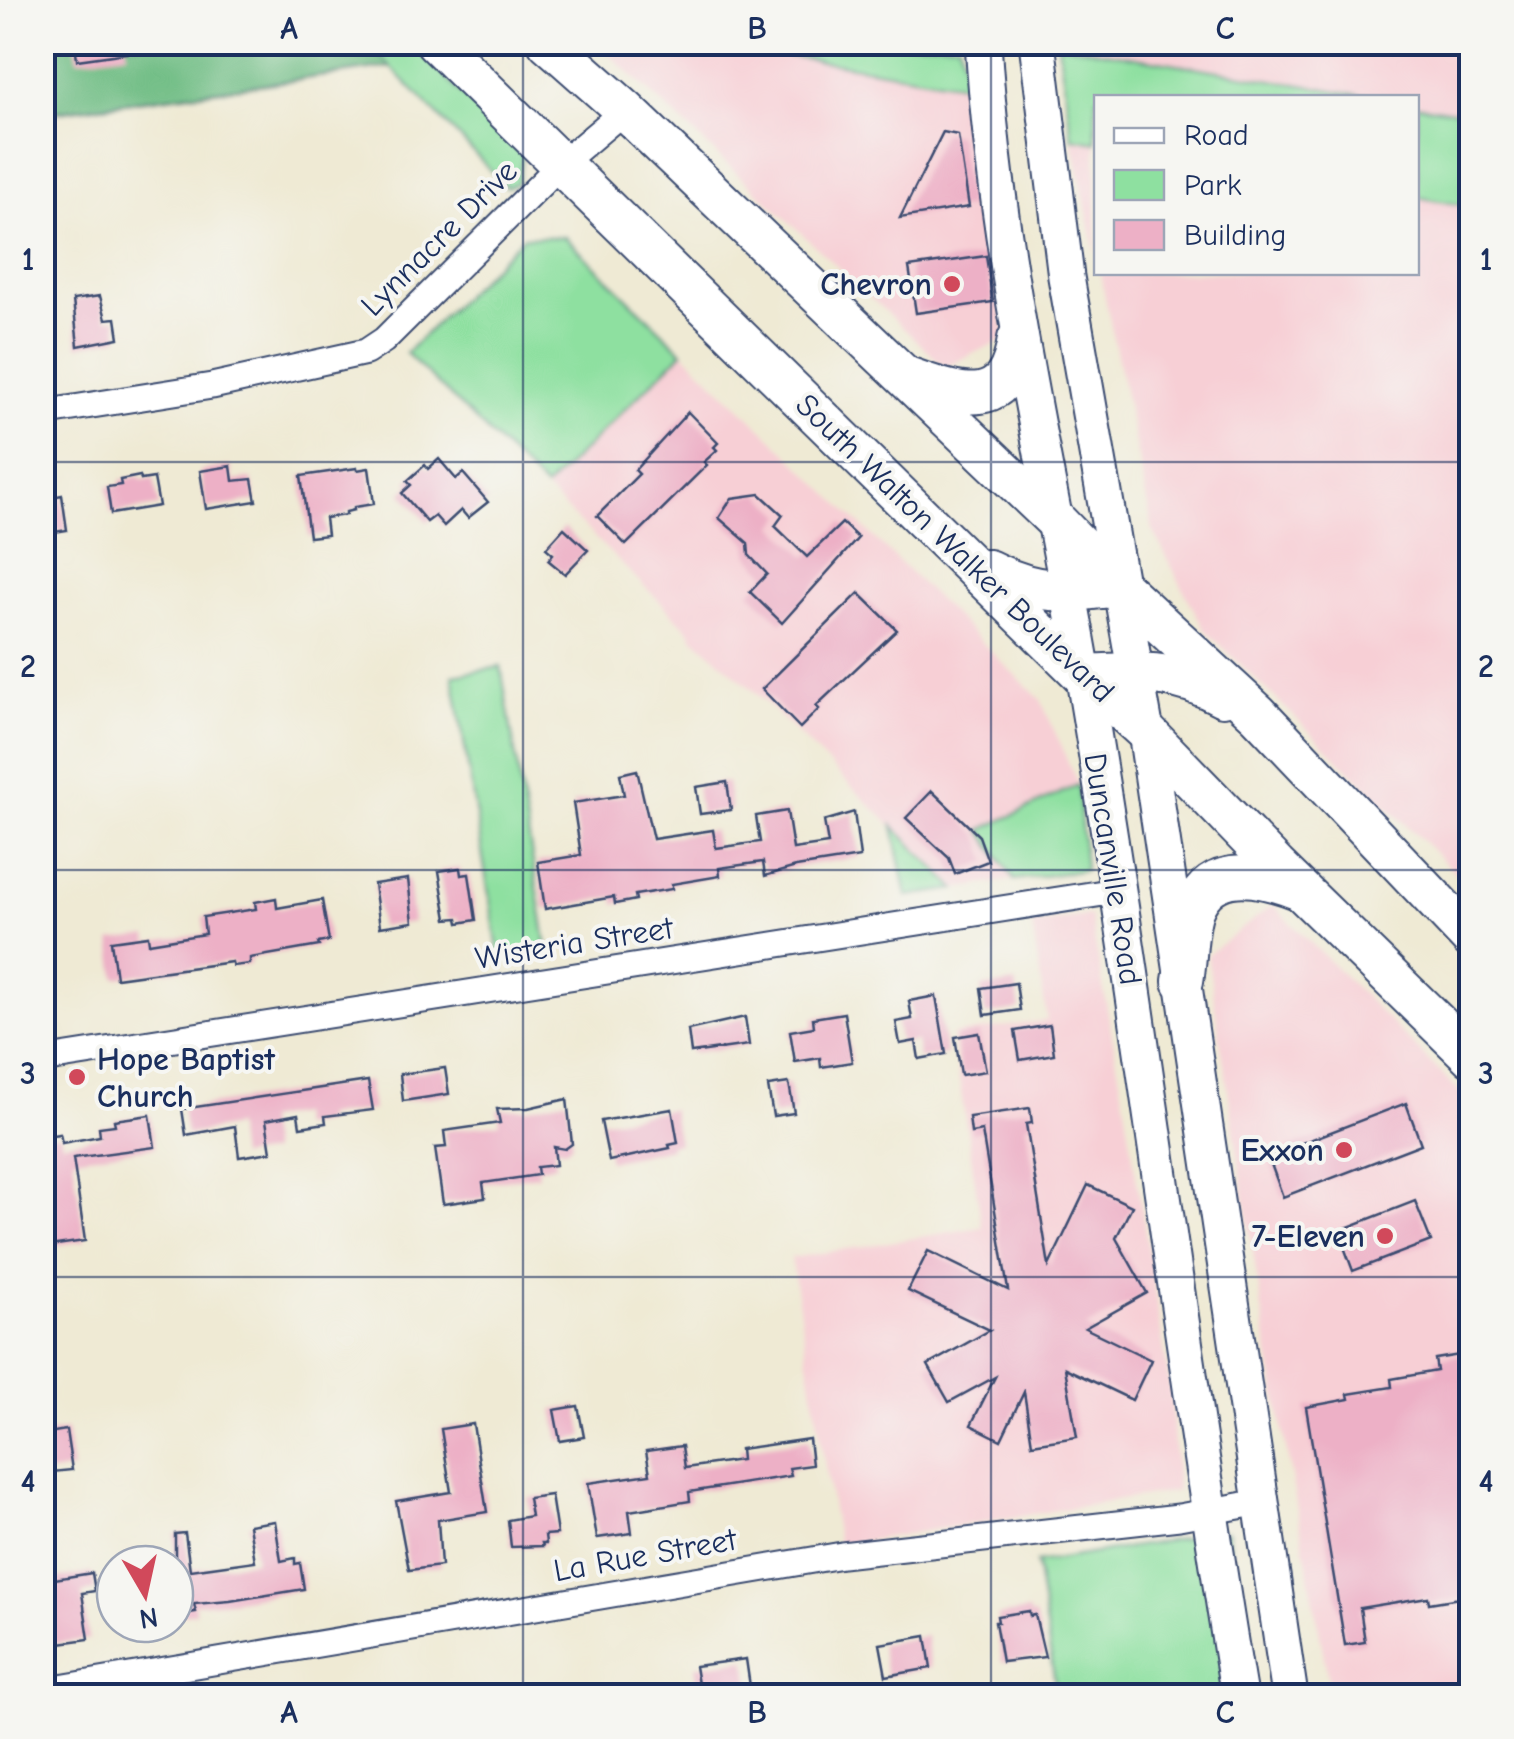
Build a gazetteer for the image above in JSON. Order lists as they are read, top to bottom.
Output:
{
  "streets": {
    "main road": ["South Walton Walker Boulevard", "Duncanville Road"],
    "street": ["Lynnacre Drive", "Wisteria Street", "La Rue Street"]
  },
  "crossings": [
    ["Lynnacre Drive", "South Walton Walker Boulevard"],
    ["South Walton Walker Boulevard", "Duncanville Road"],
    ["Duncanville Road", "Wisteria Street"],
    ["Duncanville Road", "La Rue Street"]
  ],
  "places": [
    "Chevron",
    "Hope Baptist Church",
    "Exxon",
    "7-Eleven"
  ],
  "legend": ["Road", "Park", "Building"],
  "north": "bottom",
  "grid": {
    "columns": ["A", "B", "C"],
    "rows": [
      "1",
      "2",
      "3",
      "4"
    ]
  }
}
